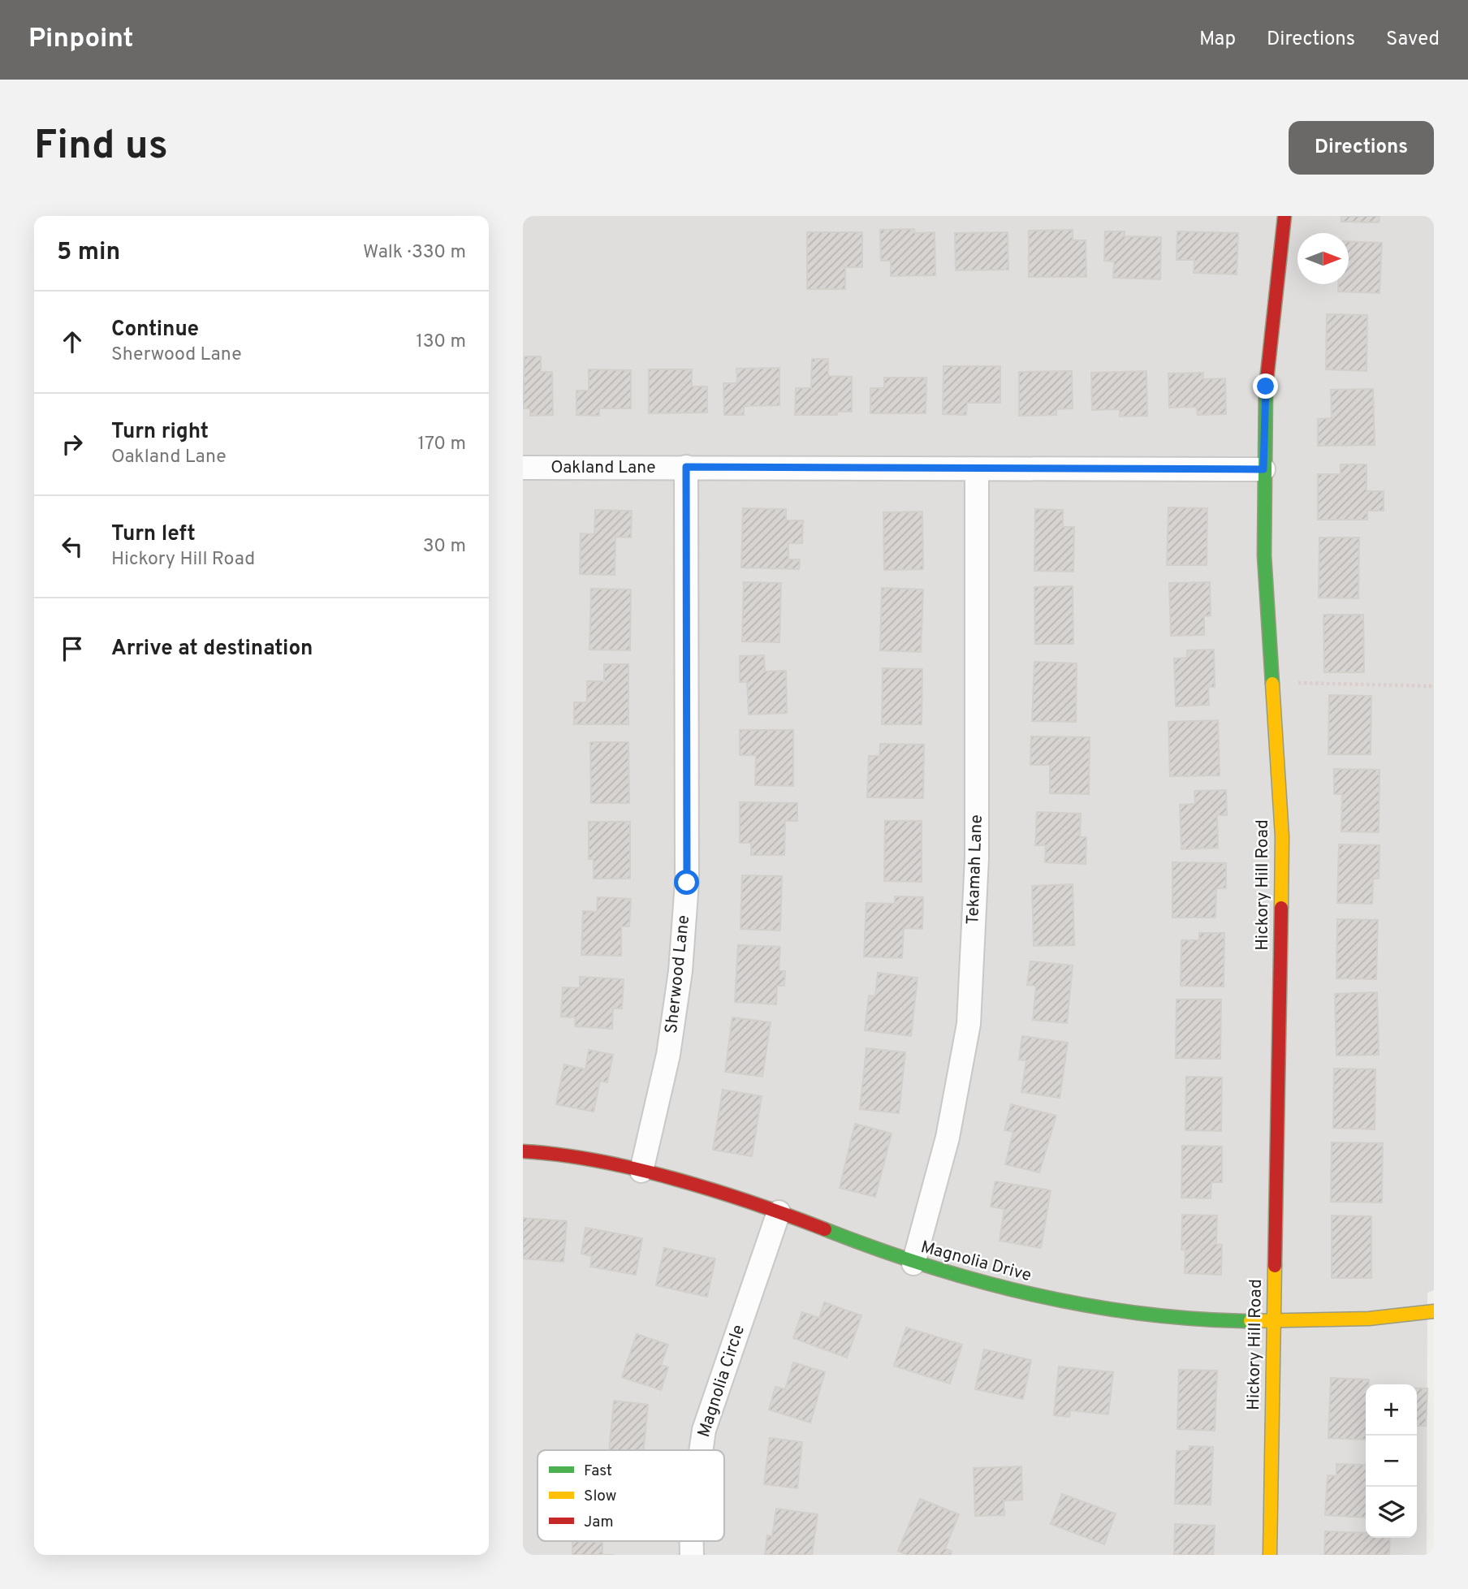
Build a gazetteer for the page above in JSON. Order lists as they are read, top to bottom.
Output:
{
  "streets": {
    "street": [
      "Oakland Lane",
      "Tekamah Lane",
      "Hickory Hill Road",
      "Sherwood Lane",
      "Magnolia Drive",
      "Magnolia Circle"
    ]
  },
  "crossings": [
    ["Oakland Lane", "Tekamah Lane"],
    ["Oakland Lane", "Hickory Hill Road"],
    ["Oakland Lane", "Sherwood Lane"],
    ["Tekamah Lane", "Magnolia Drive"],
    ["Hickory Hill Road", "Magnolia Drive"],
    ["Sherwood Lane", "Magnolia Drive"],
    ["Magnolia Drive", "Magnolia Circle"]
  ],
  "legend": ["Fast", "Slow", "Jam"],
  "north": "right",
  "page": {
    "header": "Pinpoint",
    "nav": ["Map", "Directions", "Saved"],
    "buttons": "Directions",
    "title": "Find us",
    "heading": ["5 min", "Walk · 330 m"],
    "list": [
      ["Continue", "Sherwood Lane", "130 m"],
      ["Turn right", "Oakland Lane", "170 m"],
      ["Turn left", "Hickory Hill Road", "30 m"],
      "Arrive at destination"
    ],
    "map_buttons": ["+", "−"]
  }
}
